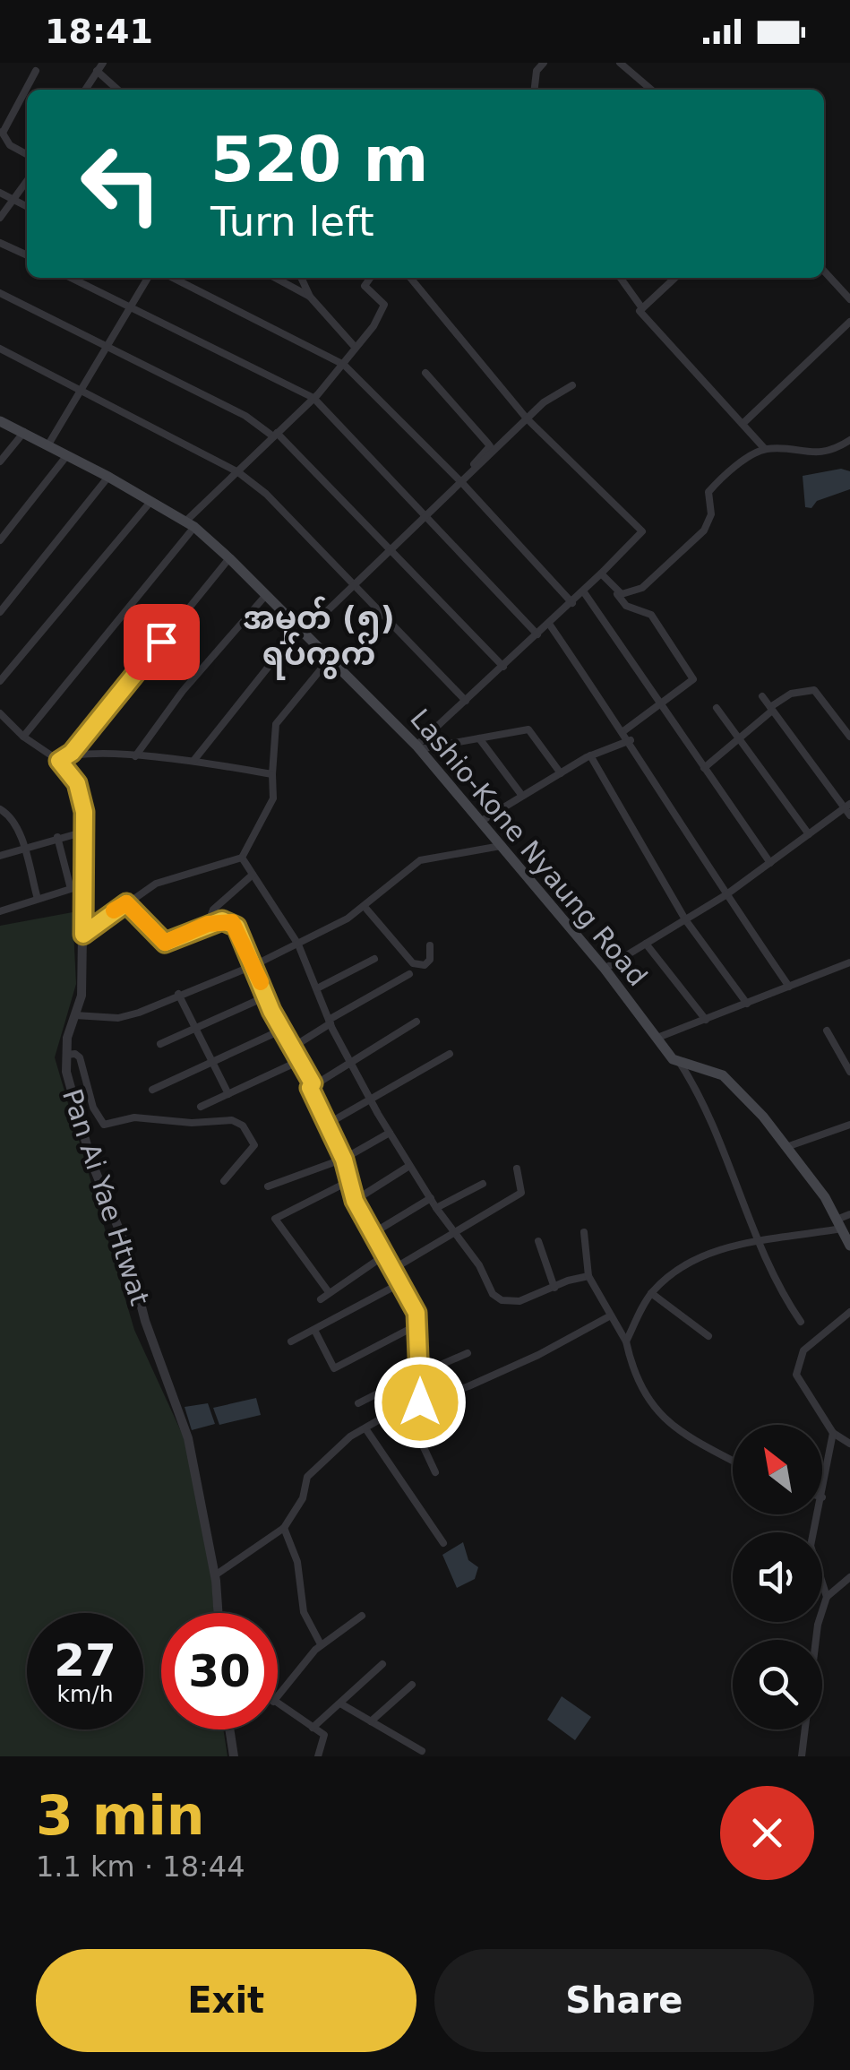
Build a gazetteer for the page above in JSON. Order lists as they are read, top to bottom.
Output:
{
  "streets": {
    "main road": ["Lashio-Kone Nyaung Road"],
    "street": ["Pan Ai Yae Htwat"]
  },
  "districts": ["အမှတ် (၅) ရပ်ကွက်"],
  "north": "top left",
  "page": {
    "status": "18:41",
    "turn": ["520 m", "Turn left"],
    "speed": "27 km/h",
    "limit": "30",
    "heading": ["3 min", "1.1 km · 18:44"],
    "buttons": ["Exit", "Share"]
  }
}
